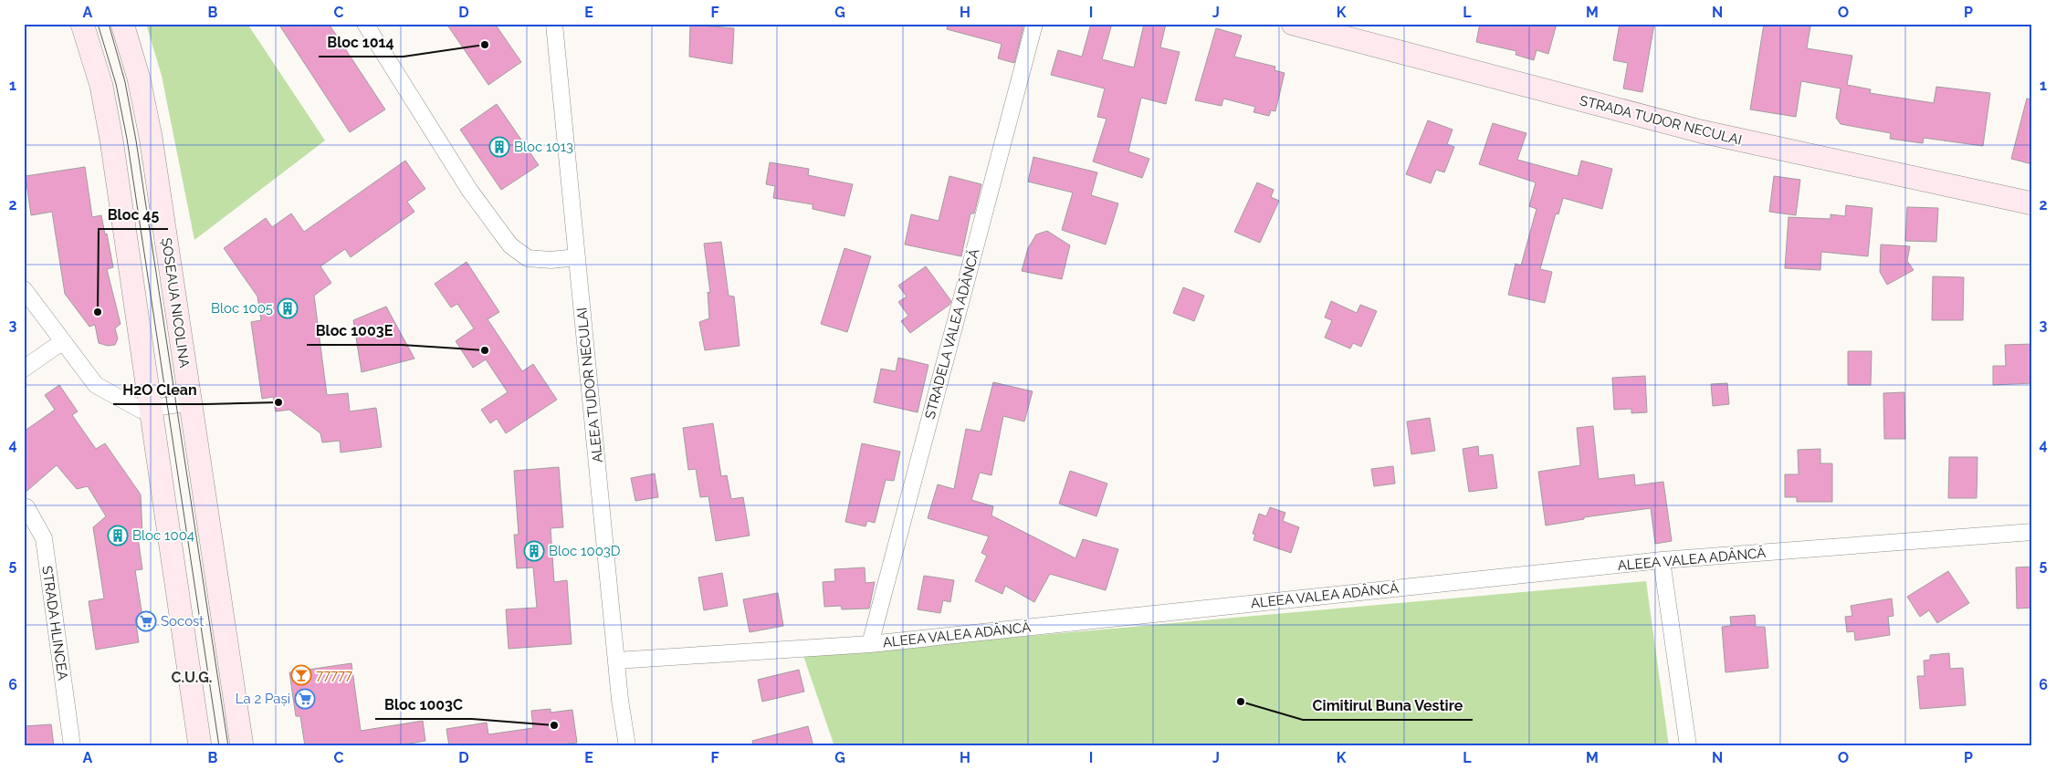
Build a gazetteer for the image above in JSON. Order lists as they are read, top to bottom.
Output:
{
  "streets": {
    "main road": ["STRADA TUDOR NECULAI", "ȘOSEAUA NICOLINA"],
    "street": [
      "STRADELA VALEA ADÂNCĂ",
      "ALEEA TUDOR NECULAI",
      "ALEEA VALEA ADÂNCĂ",
      "STRADA HLINCEA"
    ]
  },
  "crossings": [
    ["STRADELA VALEA ADÂNCĂ", "ALEEA VALEA ADÂNCĂ"],
    ["ALEEA TUDOR NECULAI", "ALEEA VALEA ADÂNCĂ"]
  ],
  "districts": ["C.U.G."],
  "places": {
    "other": [
      "Bloc 1014",
      "Bloc 45",
      "Bloc 1003E",
      "H2O Clean",
      "Cimitirul Buna Vestire",
      "Bloc 1003C"
    ],
    "building": [
      "Bloc 1013",
      "Bloc 1005",
      "Bloc 1004",
      "Bloc 1003D"
    ],
    "supermarket": ["Socost", "La 2 Pași"],
    "bar": ["77777"]
  },
  "grid": {
    "columns": [
      "A",
      "B",
      "C",
      "D",
      "E",
      "F",
      "G",
      "H",
      "I",
      "J",
      "K",
      "L",
      "M",
      "N",
      "O",
      "P"
    ],
    "rows": [
      "1",
      "2",
      "3",
      "4",
      "5",
      "6"
    ]
  }
}
